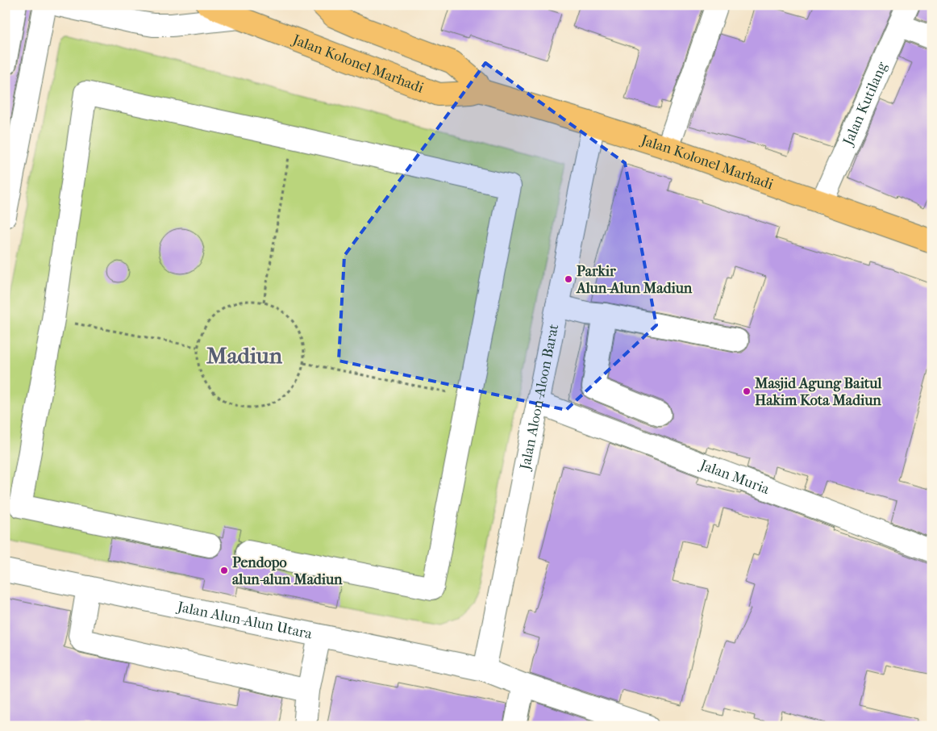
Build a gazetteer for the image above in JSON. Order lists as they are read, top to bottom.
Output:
{
  "streets": {
    "main road": ["Jalan Kolonel Marhadi"],
    "street": [
      "Jalan Kutilang",
      "Jalan Aloon-Aloon Barat",
      "Jalan Muria",
      "Jalan Alun-Alun Utara"
    ]
  },
  "crossings": [
    ["Jalan Kolonel Marhadi", "Jalan Kutilang"],
    ["Jalan Kolonel Marhadi", "Jalan Aloon-Aloon Barat"],
    ["Jalan Aloon-Aloon Barat", "Jalan Muria"],
    ["Jalan Aloon-Aloon Barat", "Jalan Alun-Alun Utara"]
  ],
  "districts": ["Madiun"],
  "places": ["Parkir Alun-Alun Madiun", "Masjid Agung Baitul Hakim Kota Madiun", "Pendopo alun-alun Madiun"]
}
